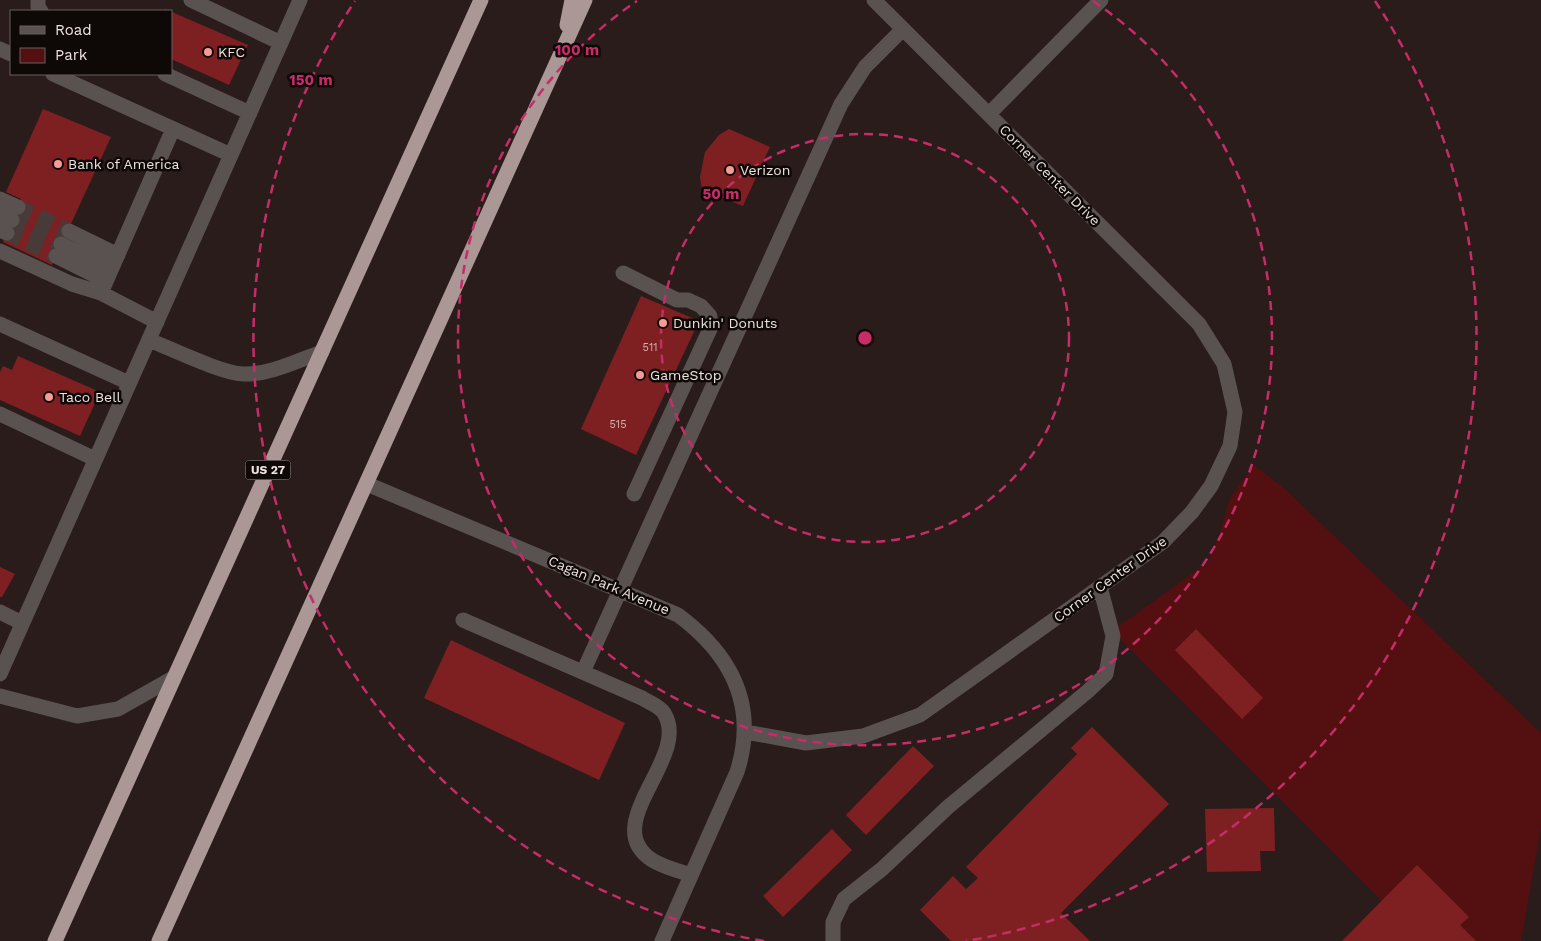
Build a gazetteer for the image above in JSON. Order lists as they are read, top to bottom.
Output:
{
  "streets": {
    "highway": ["US 27"],
    "street": ["Corner Center Drive", "Cagan Park Avenue"]
  },
  "crossings": [
    ["Corner Center Drive", "Cagan Park Avenue"]
  ],
  "places": [
    "KFC",
    "Bank of America",
    "Verizon",
    "Dunkin' Donuts",
    "GameStop",
    "Taco Bell"
  ],
  "house_numbers": ["511", "515"],
  "legend": ["Road", "Park"],
  "rings": ["100 m", "150 m", "50 m"]
}
